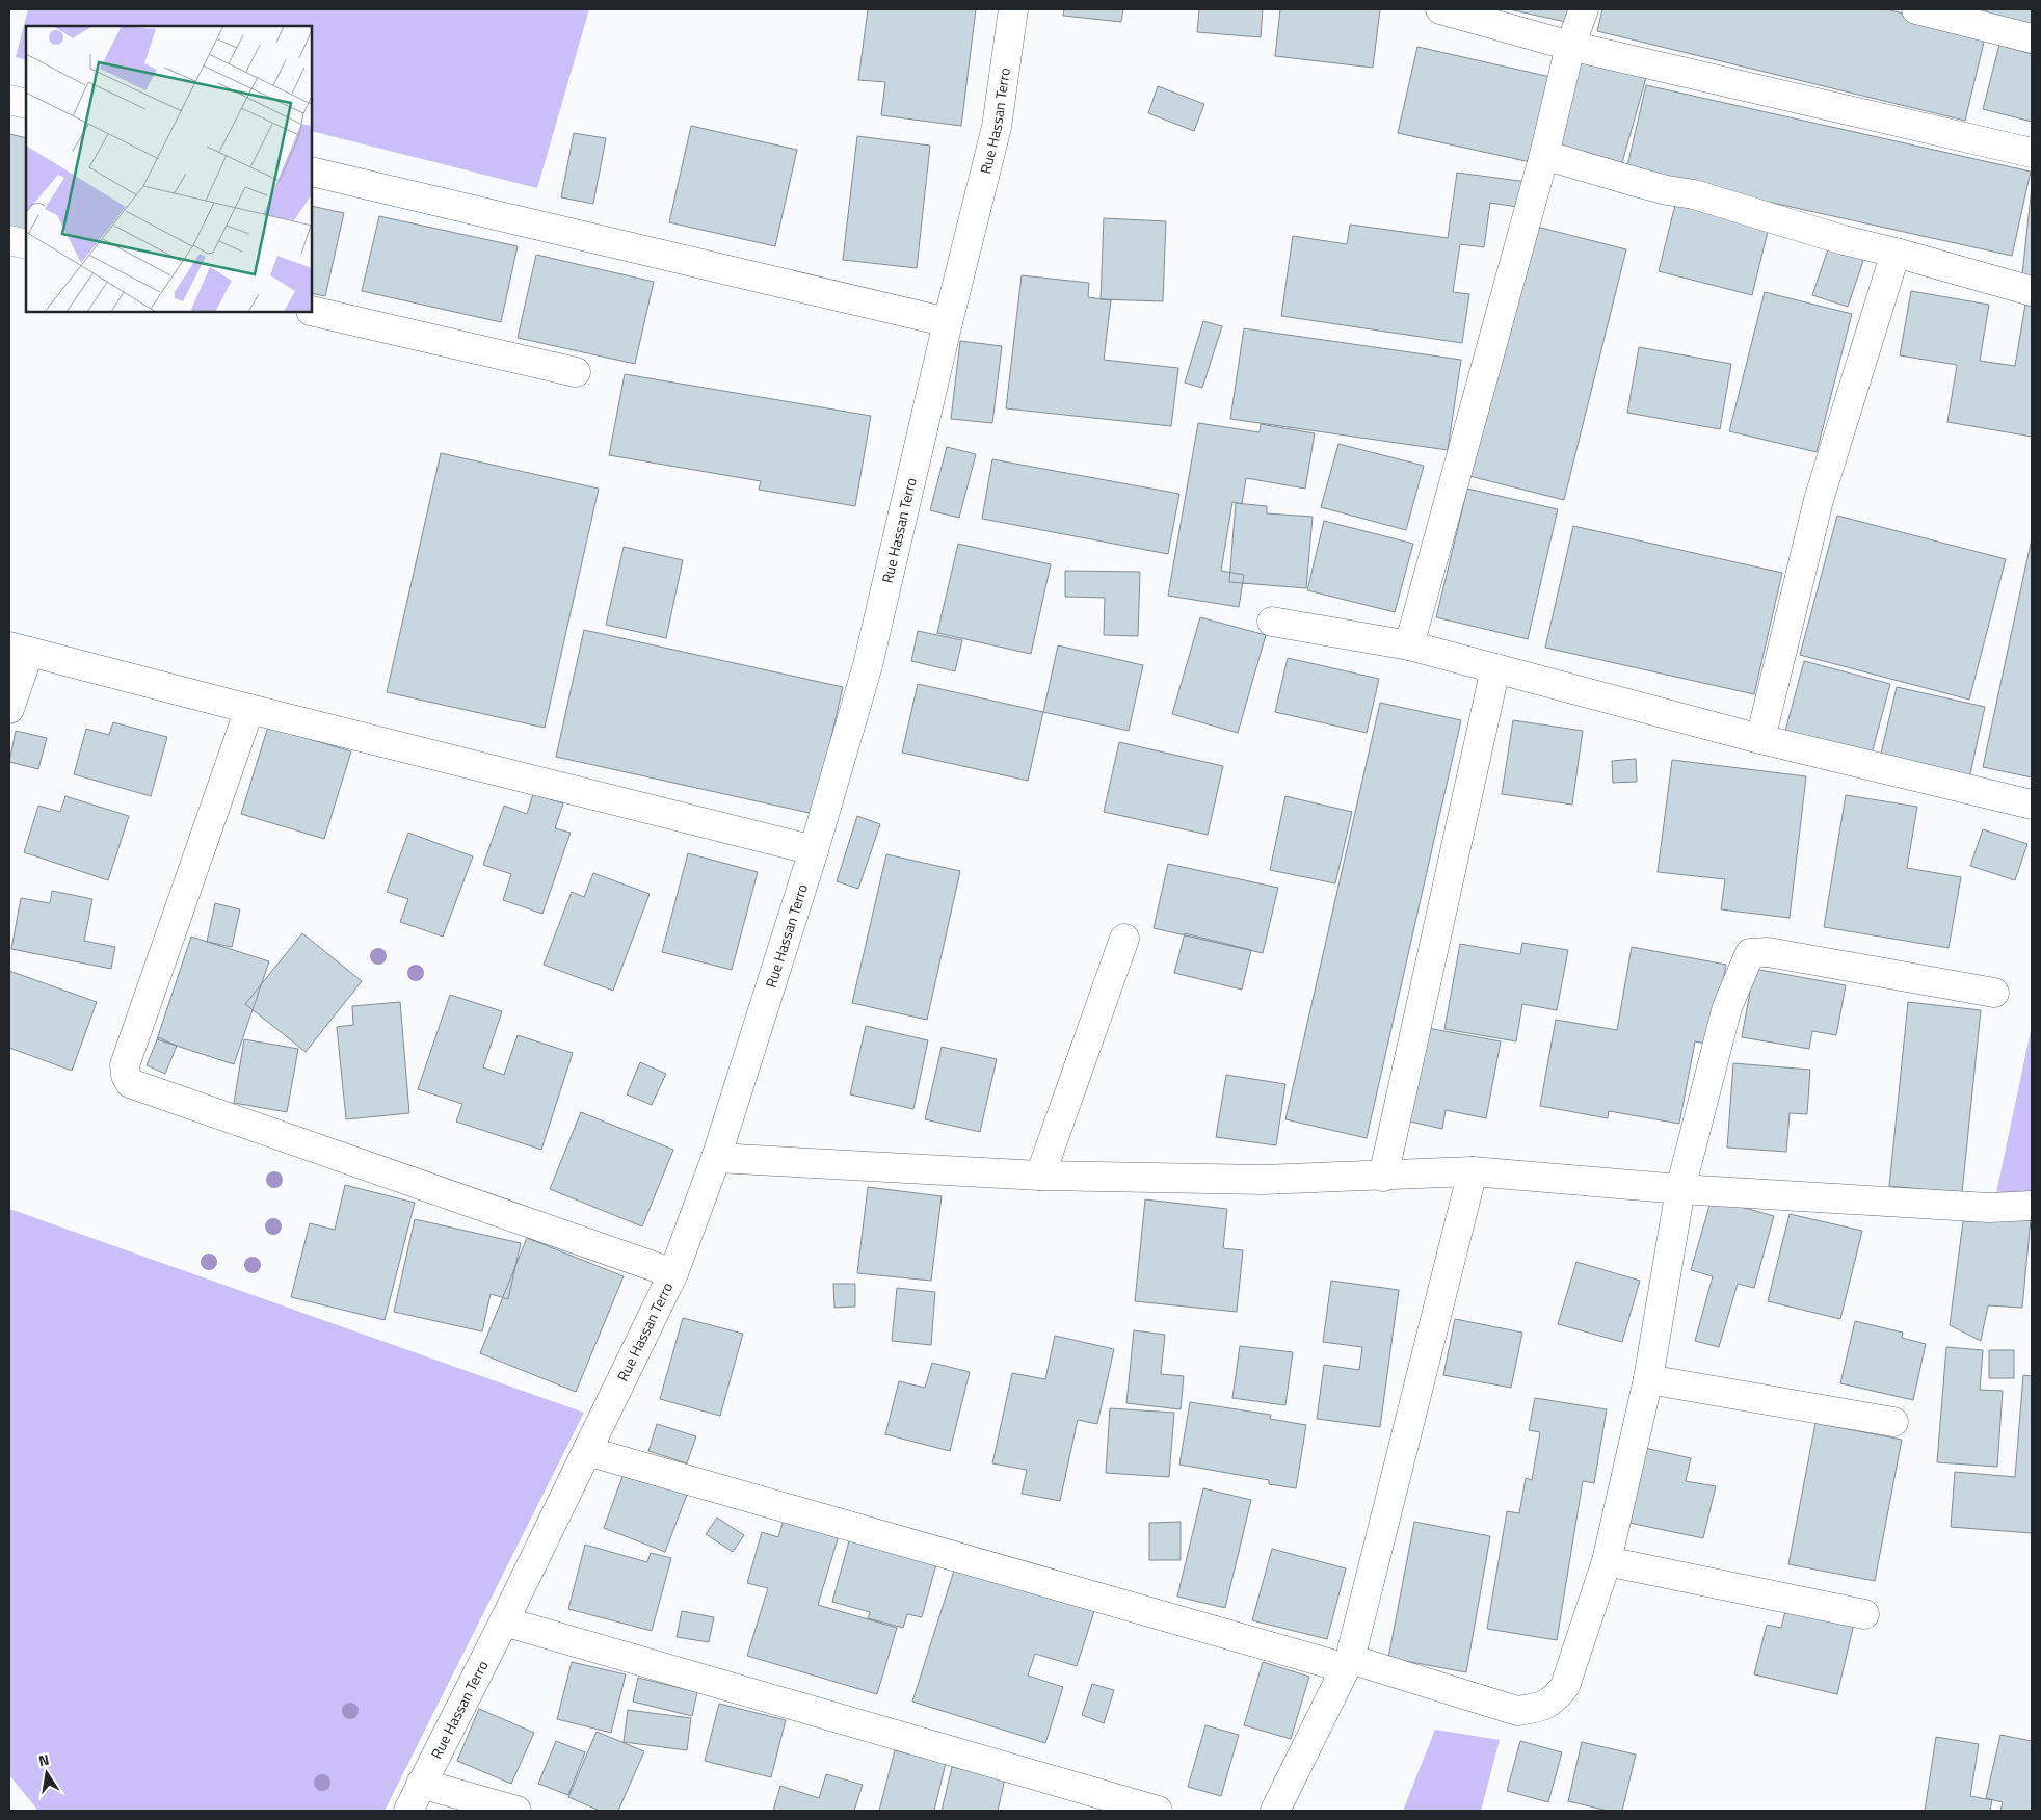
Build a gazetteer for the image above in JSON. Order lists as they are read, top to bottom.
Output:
{
  "streets": {
    "street": ["Rue Hassan Terro"]
  },
  "north": "top"
}
